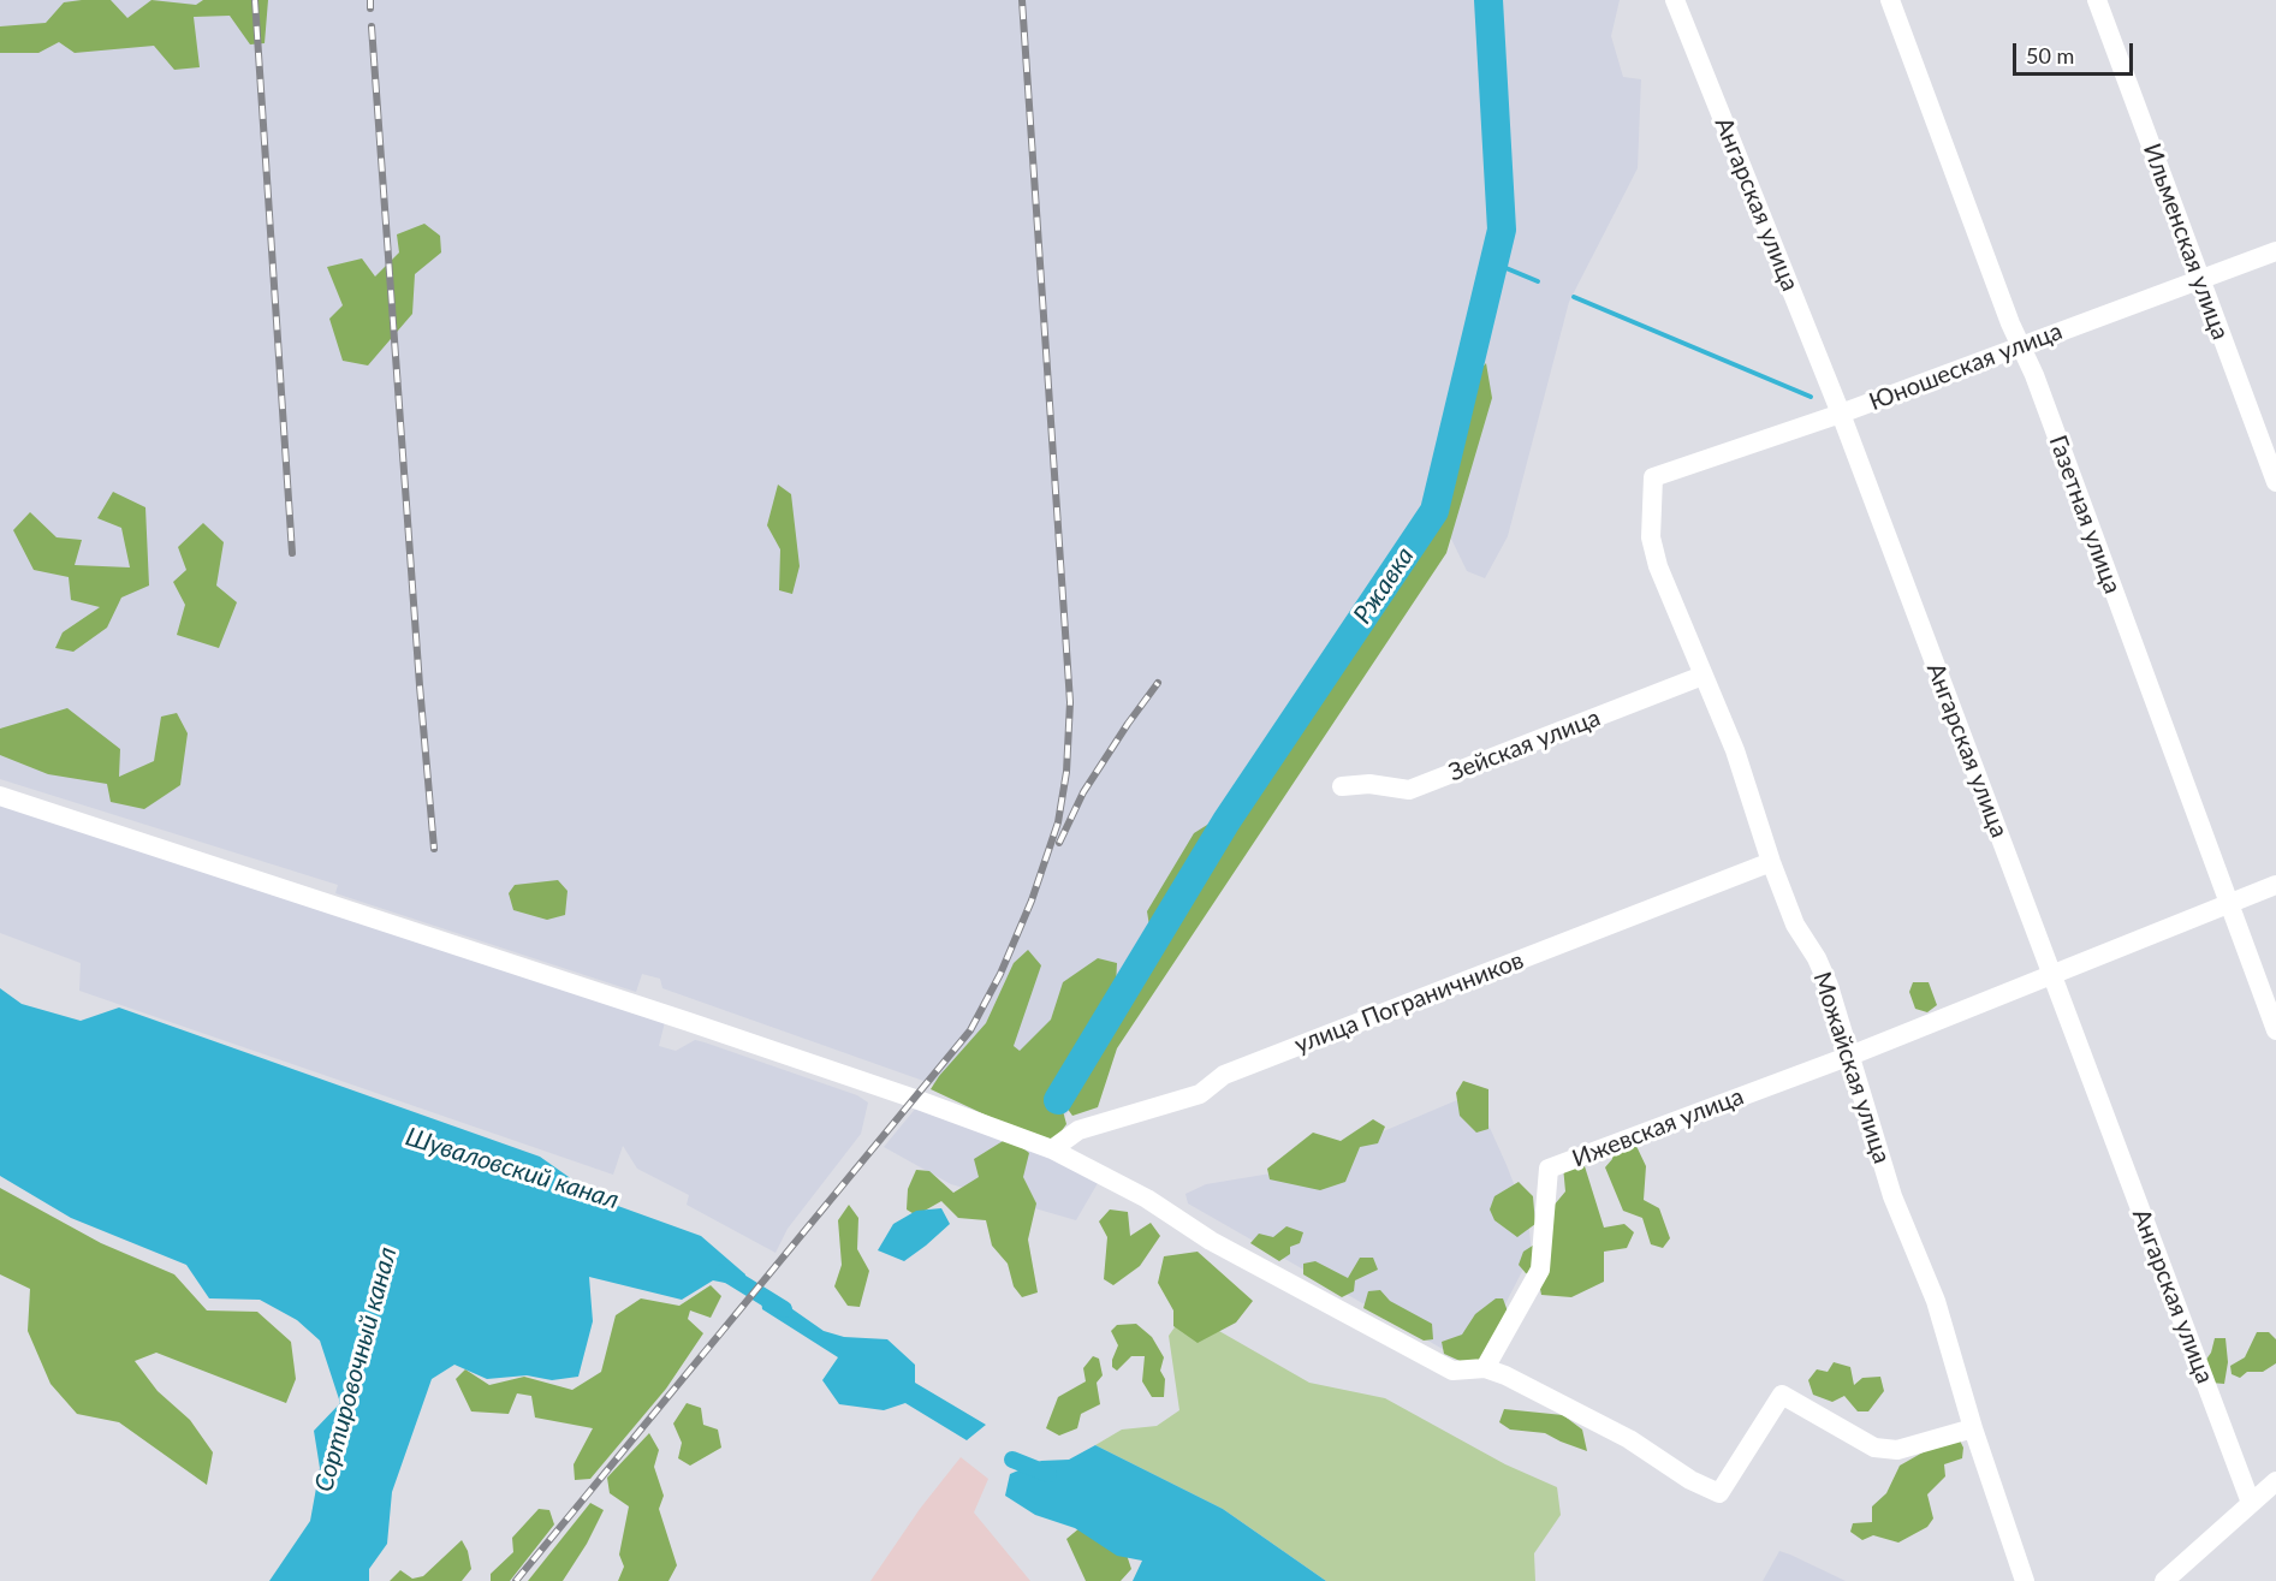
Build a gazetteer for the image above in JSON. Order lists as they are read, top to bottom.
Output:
{
  "streets": {
    "street": [
      "Ангарская улица",
      "Ильменская улица",
      "Юношеская улица",
      "Газетная улица",
      "Зейская улица",
      "улица Пограничников",
      "Можайская улица",
      "Ижевская улица"
    ]
  },
  "crossings": [
    ["Ангарская улица", "Юношеская улица"],
    ["Ангарская улица", "Ижевская улица"],
    ["Ильменская улица", "Юношеская улица"],
    ["Юношеская улица", "Газетная улица"],
    ["Юношеская улица", "Можайская улица"],
    ["Газетная улица", "Ижевская улица"],
    ["Зейская улица", "Можайская улица"],
    ["улица Пограничников", "Можайская улица"],
    ["Можайская улица", "Ижевская улица"]
  ],
  "water": ["Ржавка", "Шуваловский канал", "Сортировочный канал"],
  "scale_bar": "50 m"
}
